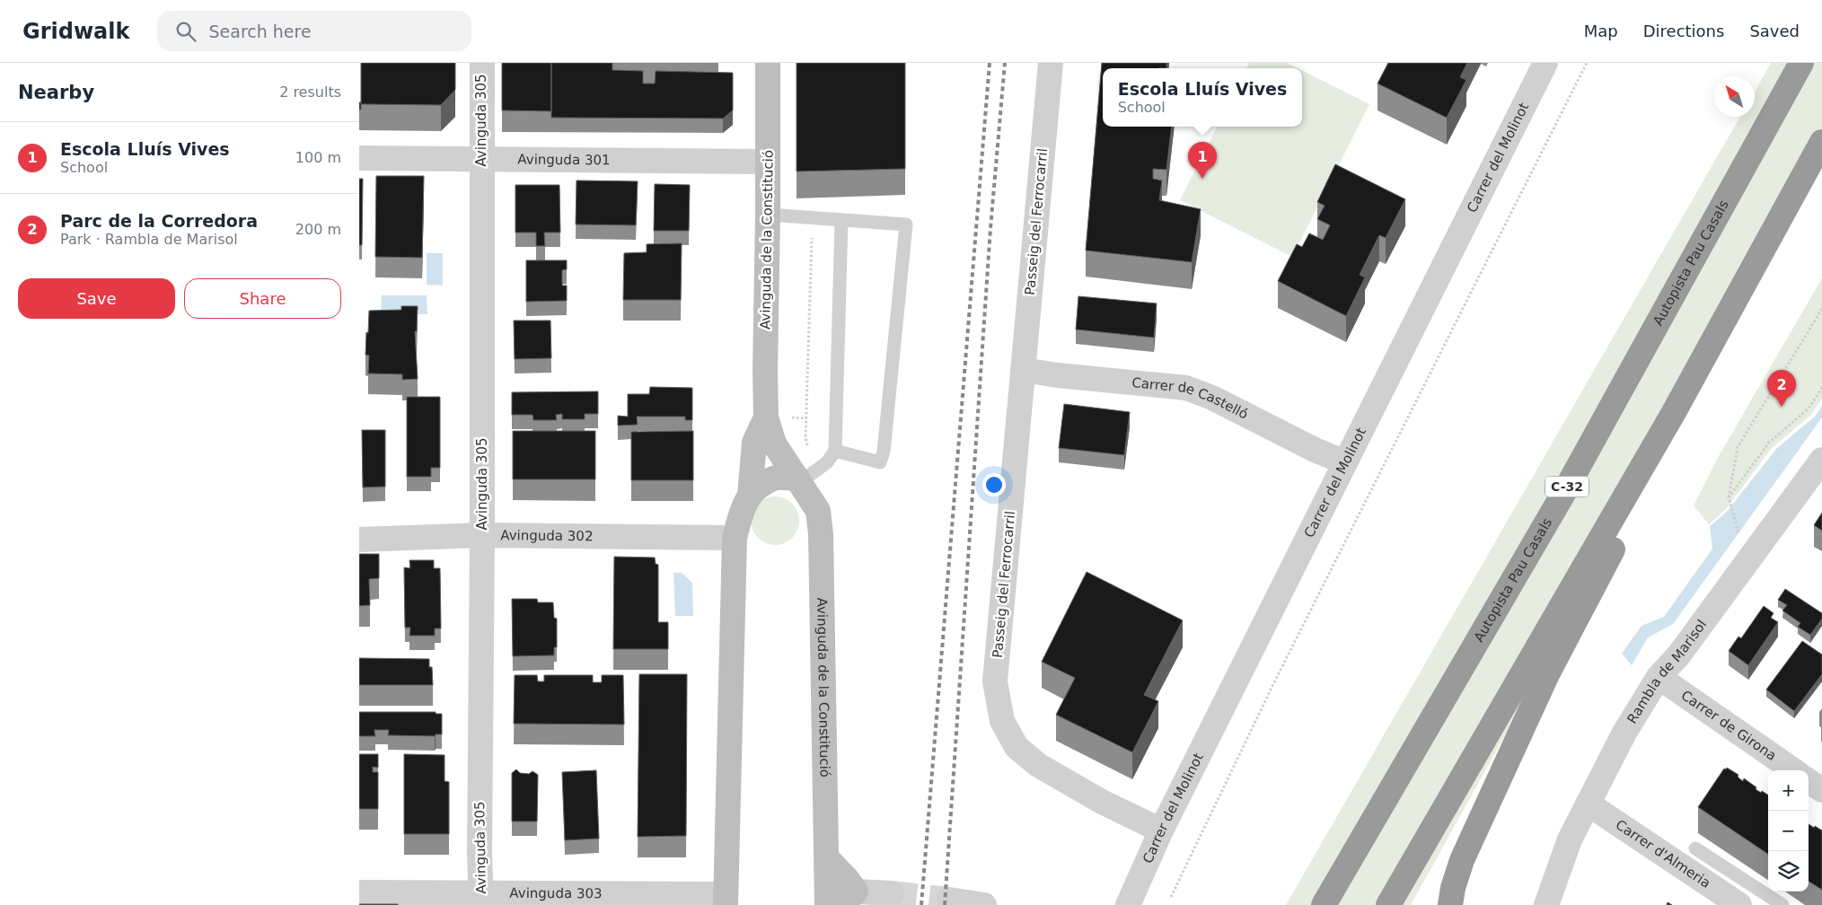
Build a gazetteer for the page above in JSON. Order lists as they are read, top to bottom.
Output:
{
  "streets": {
    "highway": ["Autopista Pau Casals", "C-32"],
    "street": [
      "Avinguda 305",
      "Carrer del Molinot",
      "Avinguda 301",
      "Passeig del Ferrocarril",
      "Avinguda de la Constitució",
      "Carrer de Castelló",
      "Avinguda 302",
      "Rambla de Marisol",
      "Carrer de Girona",
      "Carrer d'Almeria",
      "Avinguda 303"
    ]
  },
  "crossings": [
    ["Avinguda 305", "Avinguda 301"],
    ["Avinguda 305", "Avinguda 302"],
    ["Avinguda 305", "Avinguda 303"],
    ["Carrer del Molinot", "Passeig del Ferrocarril"],
    ["Carrer del Molinot", "Carrer de Castelló"],
    ["Avinguda 301", "Avinguda de la Constitució"],
    ["Passeig del Ferrocarril", "Carrer de Castelló"],
    ["Avinguda de la Constitució", "Avinguda 302"],
    ["Avinguda de la Constitució", "Avinguda 303"],
    ["Rambla de Marisol", "Carrer de Girona"],
    ["Rambla de Marisol", "Carrer d'Almeria"]
  ],
  "north": "top left",
  "page": {
    "header": "Gridwalk",
    "search": "Search here",
    "nav": ["Map", "Directions", "Saved"],
    "heading": ["Nearby", "2 results"],
    "popup": ["Escola Lluís Vives", "School"],
    "list": [
      {
        "mark": "1",
        "name": "Escola Lluís Vives",
        "note": "School",
        "value": "100 m"
      },
      {
        "mark": "2",
        "name": "Parc de la Corredora",
        "note": "Park · Rambla de Marisol",
        "value": "200 m"
      }
    ],
    "pins": ["1", "2"],
    "buttons": ["Save", "Share"],
    "map_buttons": ["+", "−"]
  }
}
